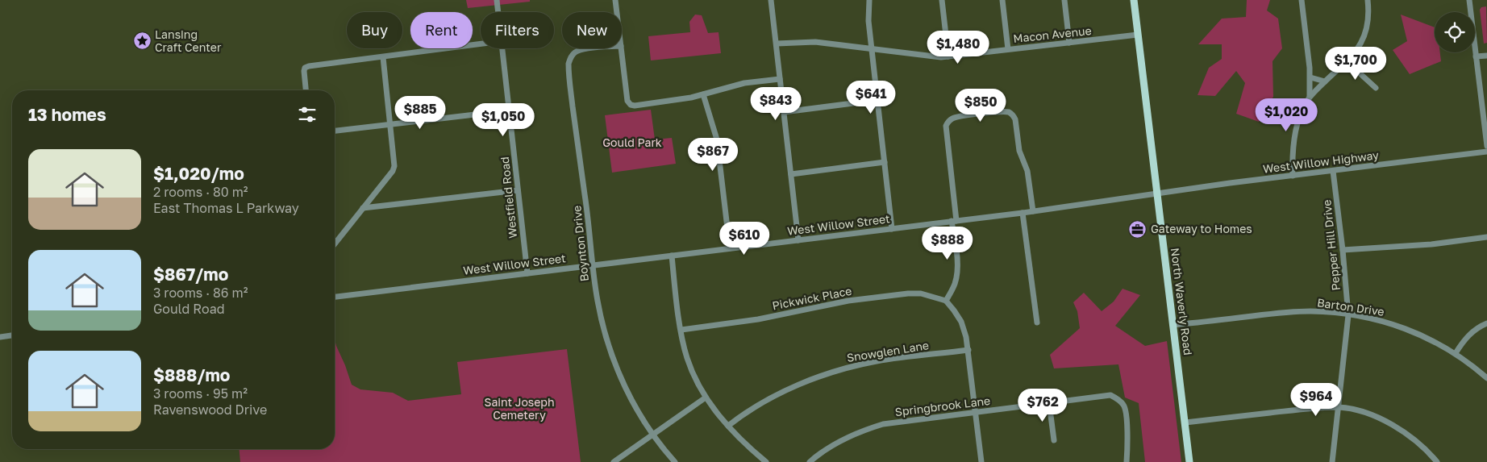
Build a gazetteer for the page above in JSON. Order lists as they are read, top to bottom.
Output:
{
  "streets": {
    "main road": ["North Waverly Road"],
    "street": [
      "Macon Avenue",
      "West Willow Highway",
      "Westfield Road",
      "West Willow Street",
      "Boynton Drive",
      "Pepper Hill Drive",
      "Pickwick Place",
      "Barton Drive",
      "Snowglen Lane",
      "Springbrook Lane"
    ]
  },
  "crossings": [
    ["Macon Avenue", "North Waverly Road"],
    ["West Willow Highway", "West Willow Street"],
    ["West Willow Highway", "Pepper Hill Drive"],
    ["West Willow Highway", "North Waverly Road"],
    ["Westfield Road", "West Willow Street"],
    ["West Willow Street", "Boynton Drive"],
    ["West Willow Street", "North Waverly Road"],
    ["Pepper Hill Drive", "Barton Drive"],
    ["North Waverly Road", "Barton Drive"]
  ],
  "parks": ["Gould Park", "Saint Joseph Cemetery"],
  "places": {
    "place": ["Lansing Craft Center"],
    "office": ["Gateway to Homes"]
  },
  "page": {
    "chip": [
      "Buy",
      "Rent",
      "Filters",
      "New"
    ],
    "price": [
      "$1,480",
      "$1,700",
      "$641",
      "$843",
      "$850",
      "$885",
      "$1,020",
      "$1,050",
      "$867",
      "$610",
      "$888",
      "$964",
      "$762"
    ],
    "heading": "13 homes",
    "list": [
      {
        "name": "$1,020/mo",
        "note": "2 rooms · 80 m² · East Thomas L Parkway"
      },
      {
        "name": "$867/mo",
        "note": "3 rooms · 86 m² · Gould Road"
      },
      {
        "name": "$888/mo",
        "note": "3 rooms · 95 m² · Ravenswood Drive"
      }
    ]
  }
}
